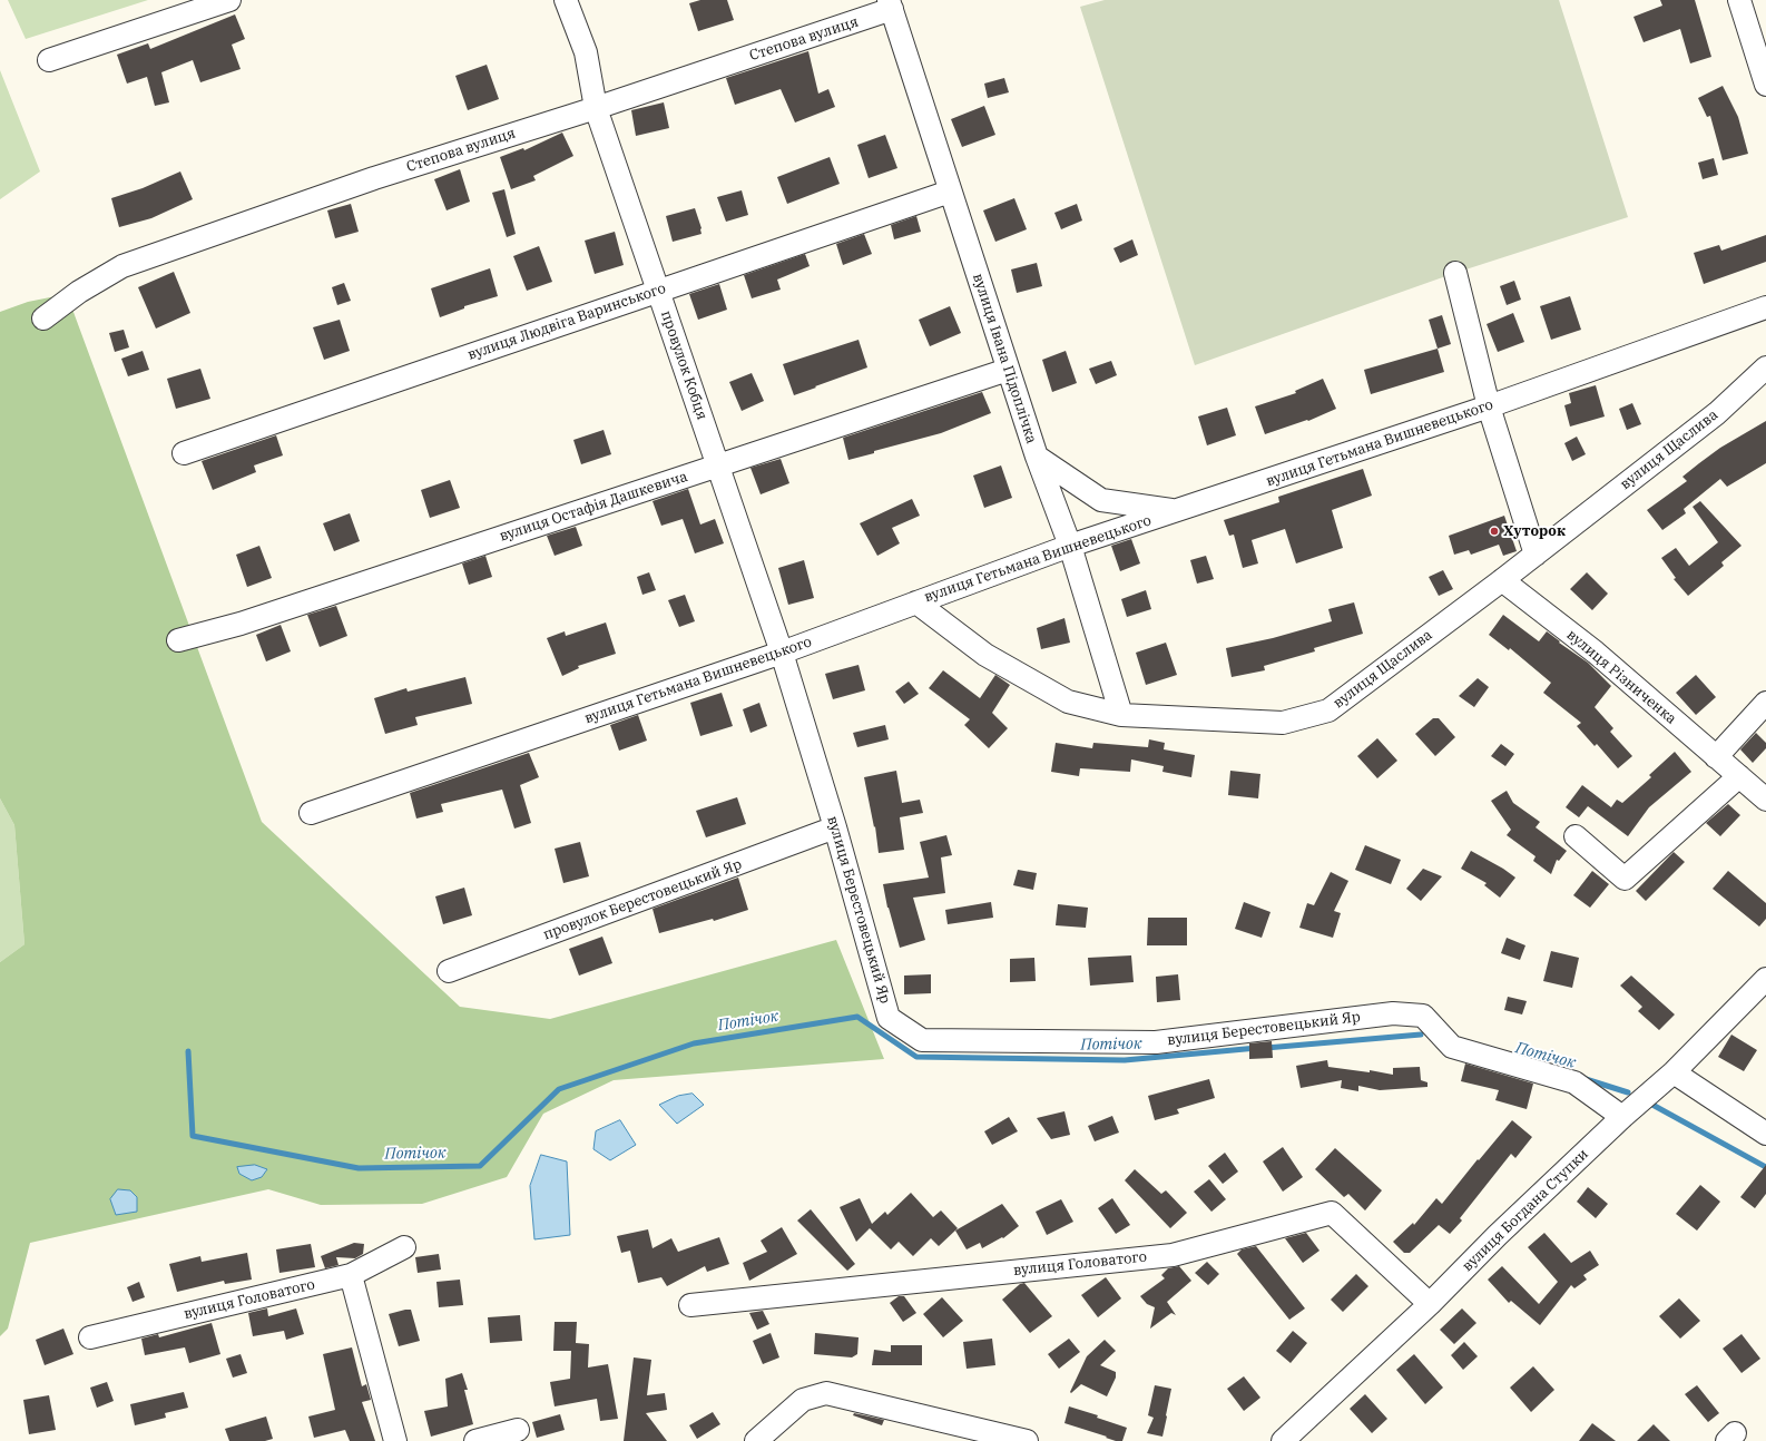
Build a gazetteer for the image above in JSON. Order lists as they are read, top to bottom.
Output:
{
  "streets": {
    "street": [
      "Степова вулиця",
      "вулиця Людвіга Варинського",
      "вулиця Івана Підоплічка",
      "провулок Кобця",
      "вулиця Гетьмана Вишневецького",
      "вулиця Щаслива",
      "вулиця Остафія Дашкевича",
      "вулиця Різниченка",
      "провулок Берестовецький Яр",
      "вулиця Берестовецький Яр",
      "вулиця Богдана Ступки",
      "вулиця Головатого"
    ]
  },
  "crossings": [
    ["Степова вулиця", "вулиця Івана Підоплічка"],
    ["Степова вулиця", "провулок Кобця"],
    ["вулиця Людвіга Варинського", "вулиця Івана Підоплічка"],
    ["вулиця Людвіга Варинського", "провулок Кобця"],
    ["вулиця Івана Підоплічка", "вулиця Гетьмана Вишневецького"],
    ["вулиця Івана Підоплічка", "вулиця Щаслива"],
    ["вулиця Івана Підоплічка", "вулиця Остафія Дашкевича"],
    ["провулок Кобця", "вулиця Гетьмана Вишневецького"],
    ["провулок Кобця", "вулиця Остафія Дашкевича"],
    ["провулок Кобця", "вулиця Берестовецький Яр"],
    ["вулиця Гетьмана Вишневецького", "вулиця Щаслива"],
    ["вулиця Гетьмана Вишневецького", "вулиця Берестовецький Яр"],
    ["вулиця Щаслива", "вулиця Різниченка"],
    ["провулок Берестовецький Яр", "вулиця Берестовецький Яр"],
    ["вулиця Берестовецький Яр", "вулиця Богдана Ступки"],
    ["вулиця Богдана Ступки", "вулиця Головатого"]
  ],
  "water": ["Потічок"],
  "places": ["Хуторок"]
}
